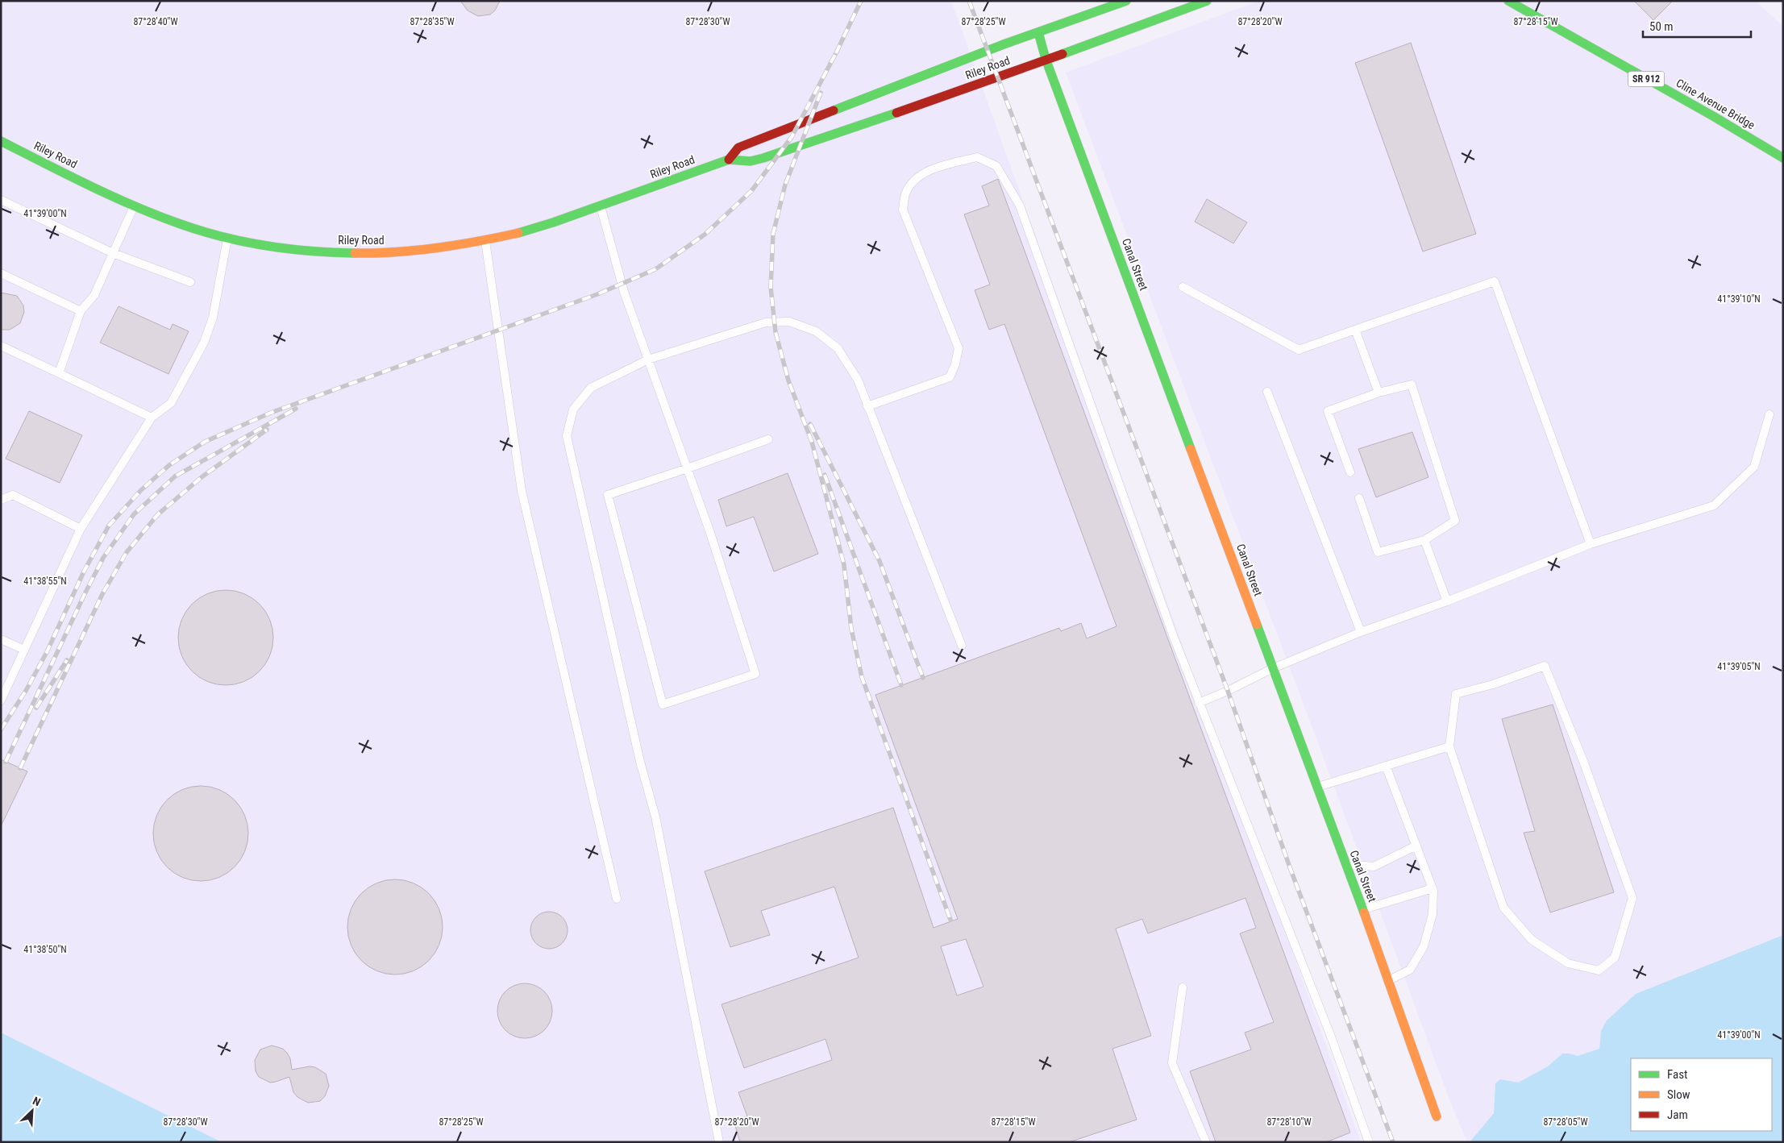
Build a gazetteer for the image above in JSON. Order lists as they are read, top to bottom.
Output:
{
  "streets": {
    "main road": [
      "Riley Road",
      "SR 912",
      "Cline Avenue Bridge",
      "Canal Street"
    ]
  },
  "crossings": [
    ["Riley Road", "Canal Street"]
  ],
  "legend": ["Fast", "Slow", "Jam"],
  "scale_bar": "50 m",
  "north": "top right",
  "coordinates": [
    "87°28'40\"W",
    "87°28'35\"W",
    "87°28'30\"W",
    "87°28'25\"W",
    "87°28'20\"W",
    "87°28'15\"W",
    "41°39'00\"N",
    "41°39'10\"N",
    "41°38'55\"N",
    "41°39'05\"N",
    "41°38'50\"N",
    "87°28'10\"W",
    "87°28'05\"W"
  ]
}
